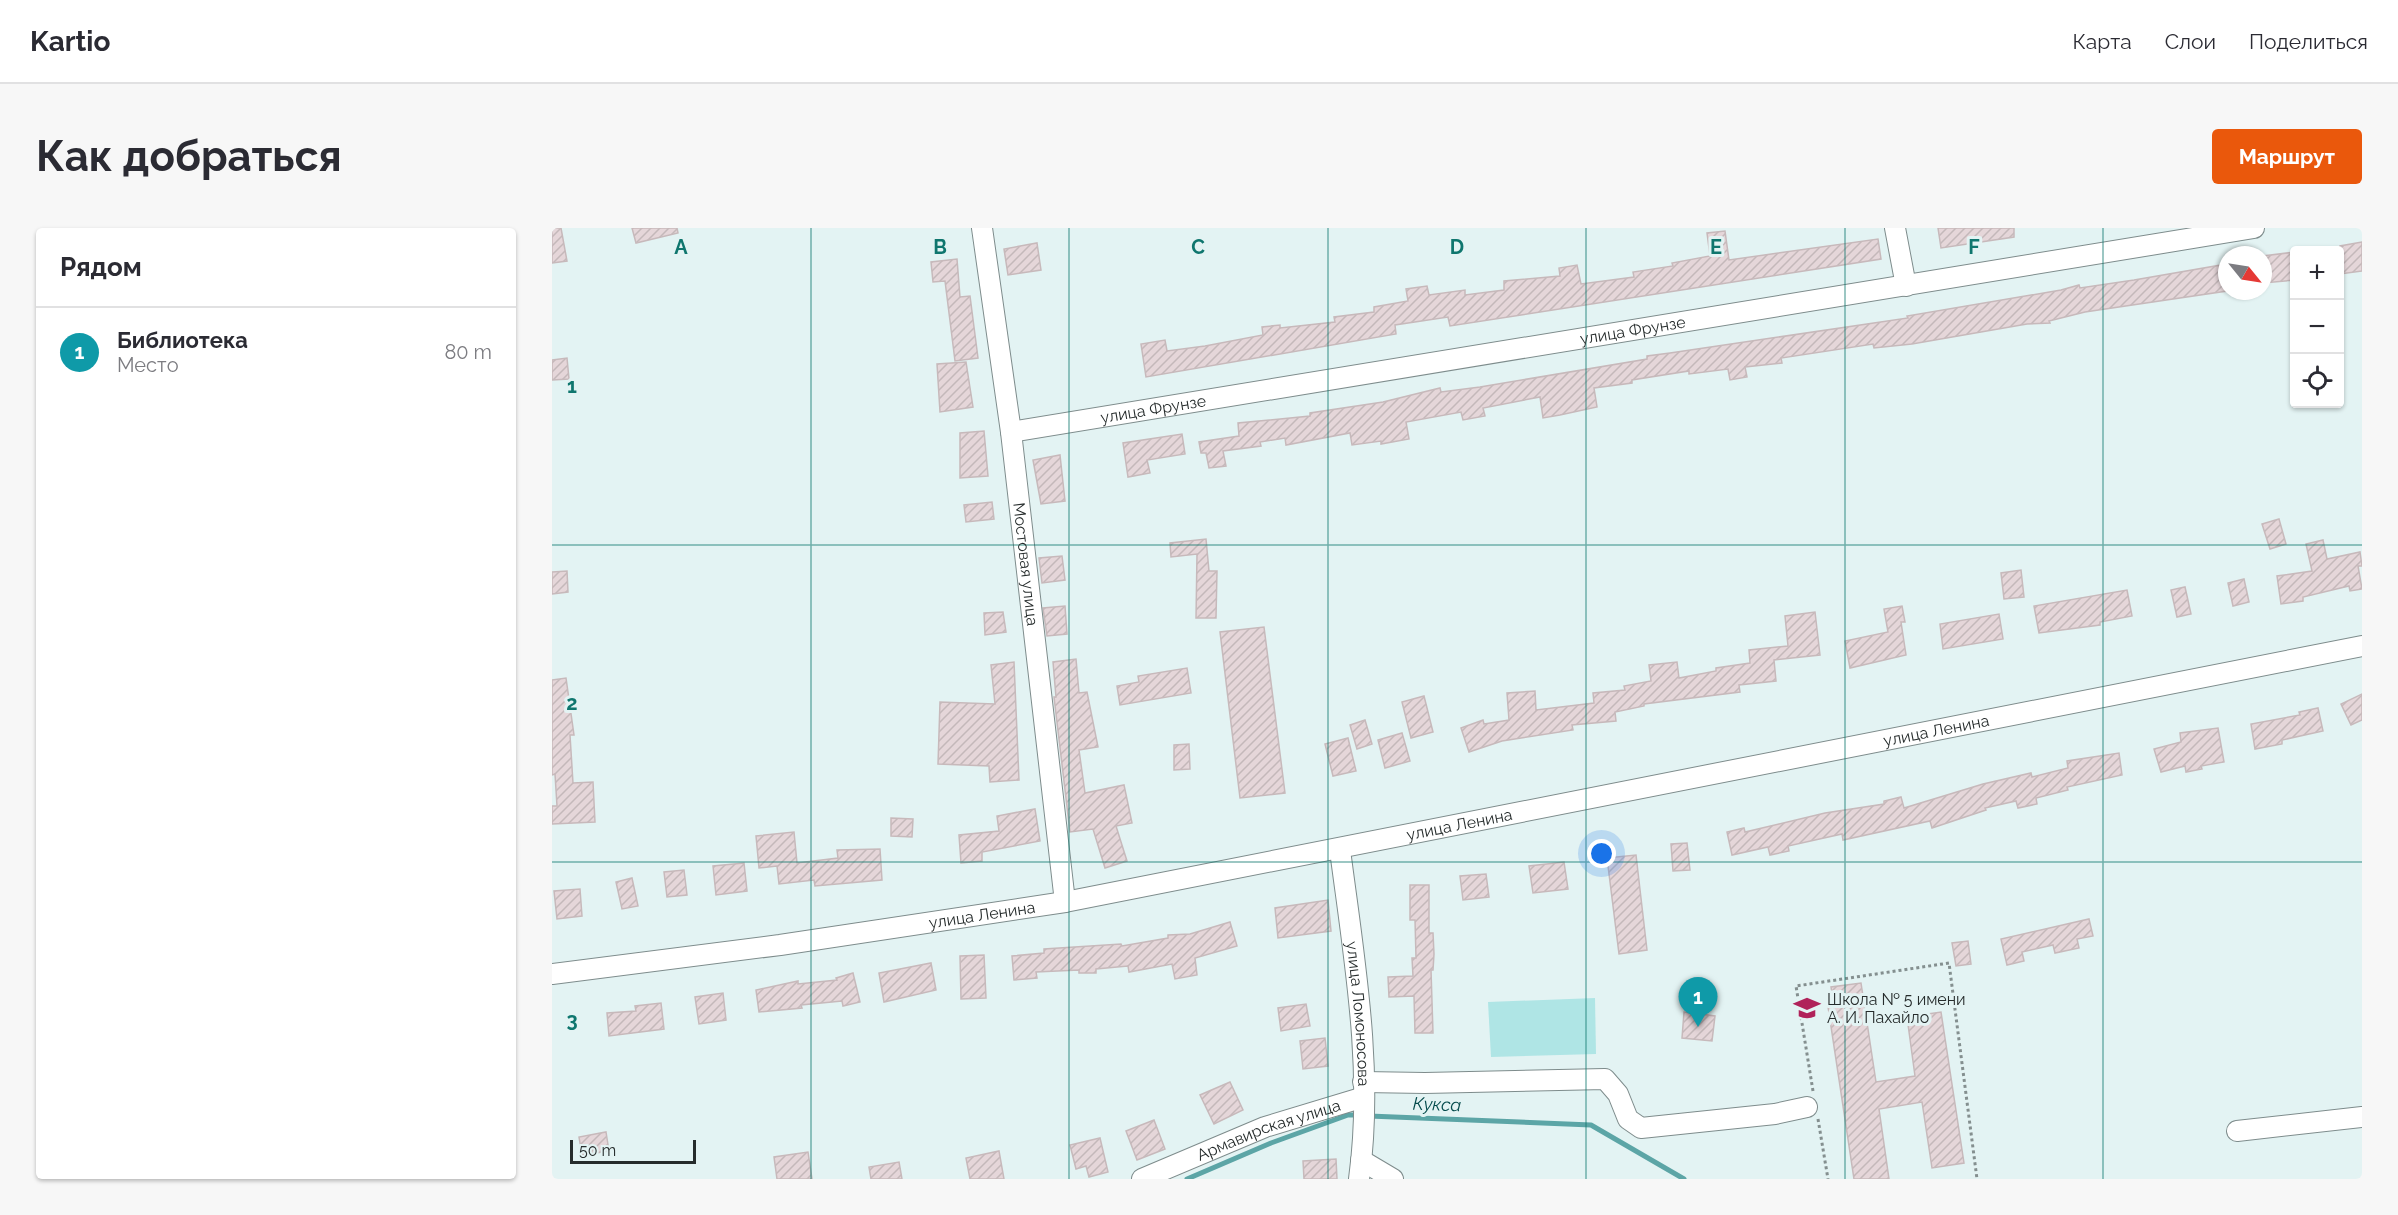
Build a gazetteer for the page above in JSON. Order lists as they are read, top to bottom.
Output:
{
  "streets": {
    "street": [
      "улица Фрунзе",
      "Мостовая улица",
      "улица Ленина",
      "улица Ломоносова",
      "Армавирская улица"
    ]
  },
  "crossings": [
    ["улица Фрунзе", "Мостовая улица"],
    ["Мостовая улица", "улица Ленина"],
    ["улица Ленина", "улица Ломоносова"],
    ["улица Ломоносова", "Армавирская улица"]
  ],
  "water": ["Кукса"],
  "places": {
    "school or university": ["Школа № 5 имени А. И. Пахайло"]
  },
  "scale_bar": "50 m",
  "north": "bottom right",
  "page": {
    "header": "Kartio",
    "nav": ["Карта", "Слои", "Поделиться"],
    "buttons": "Маршрут",
    "title": "Как добраться",
    "heading": "Рядом",
    "map_buttons": ["+", "−"],
    "list": [
      {
        "mark": "1",
        "name": "Библиотека",
        "note": "Место",
        "value": "80 m"
      }
    ],
    "pins": "1",
    "scale": "50 m"
  },
  "grid": {
    "columns": [
      "A",
      "B",
      "C",
      "D",
      "E",
      "F"
    ],
    "rows": ["1", "2", "3"]
  }
}
